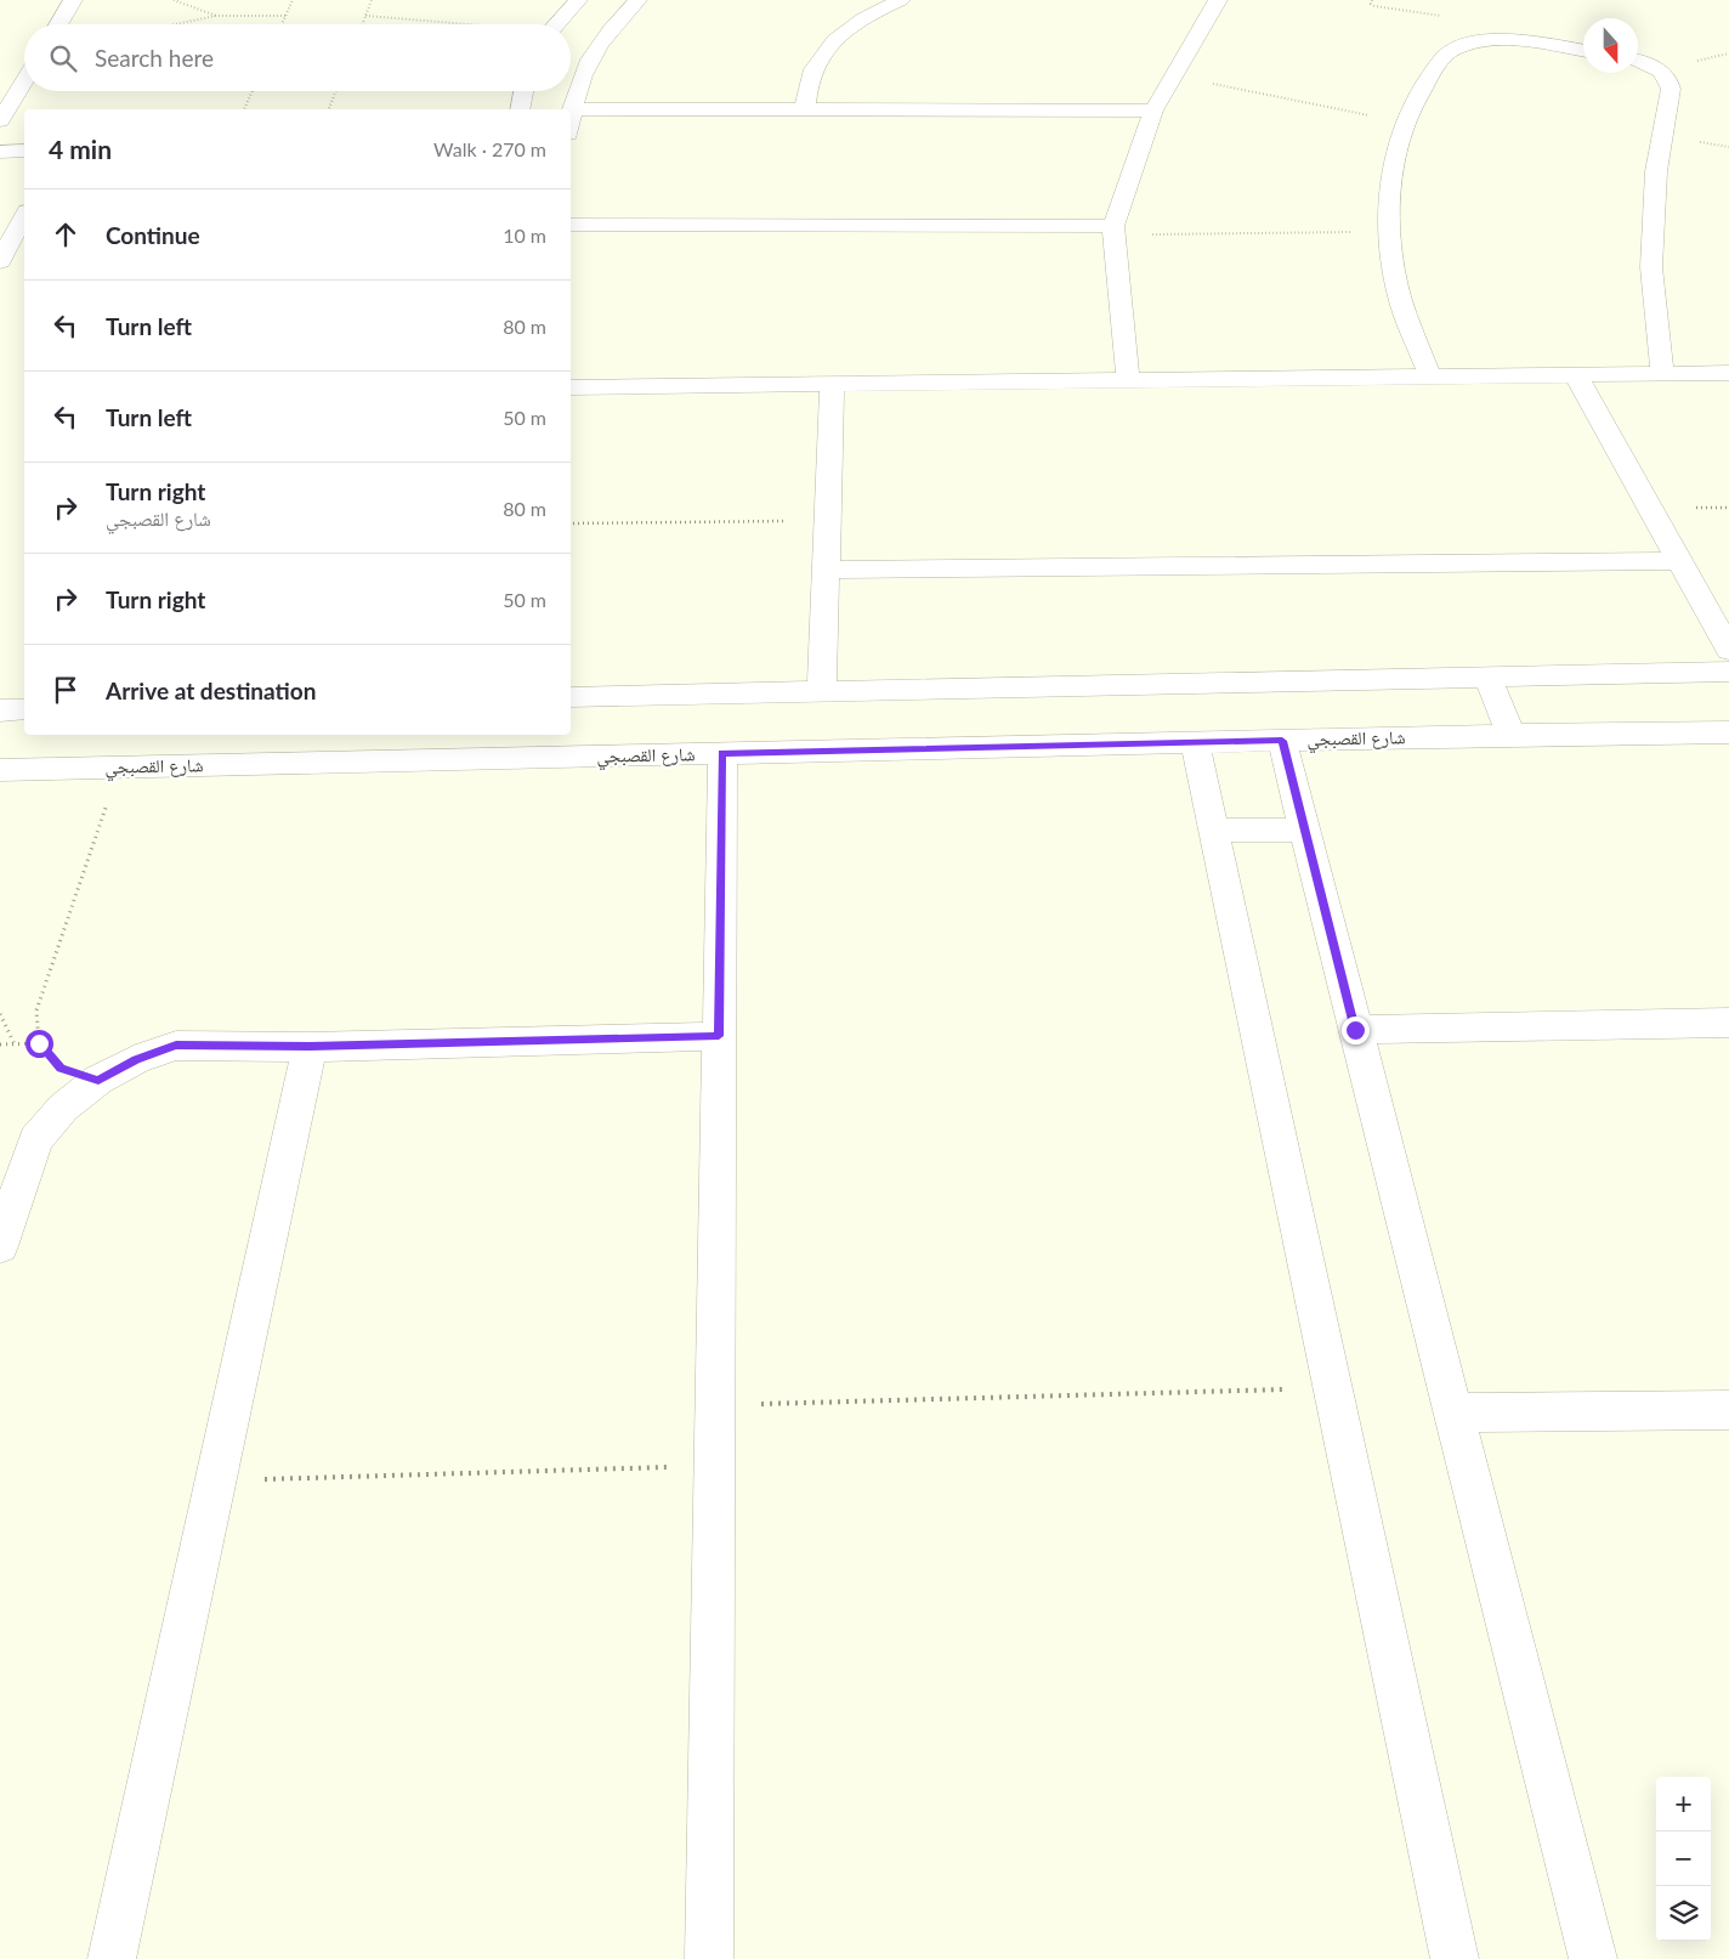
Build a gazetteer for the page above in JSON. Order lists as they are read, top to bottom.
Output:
{
  "streets": {
    "street": ["شارع القصبجي"]
  },
  "north": "bottom",
  "page": {
    "search": "Search here",
    "heading": ["4 min", "Walk · 270 m"],
    "list": [
      ["Continue", "10 m"],
      ["Turn left", "80 m"],
      ["Turn left", "50 m"],
      ["Turn right", "شارع القصبجي", "80 m"],
      ["Turn right", "50 m"],
      "Arrive at destination"
    ],
    "map_buttons": ["+", "−"]
  }
}
